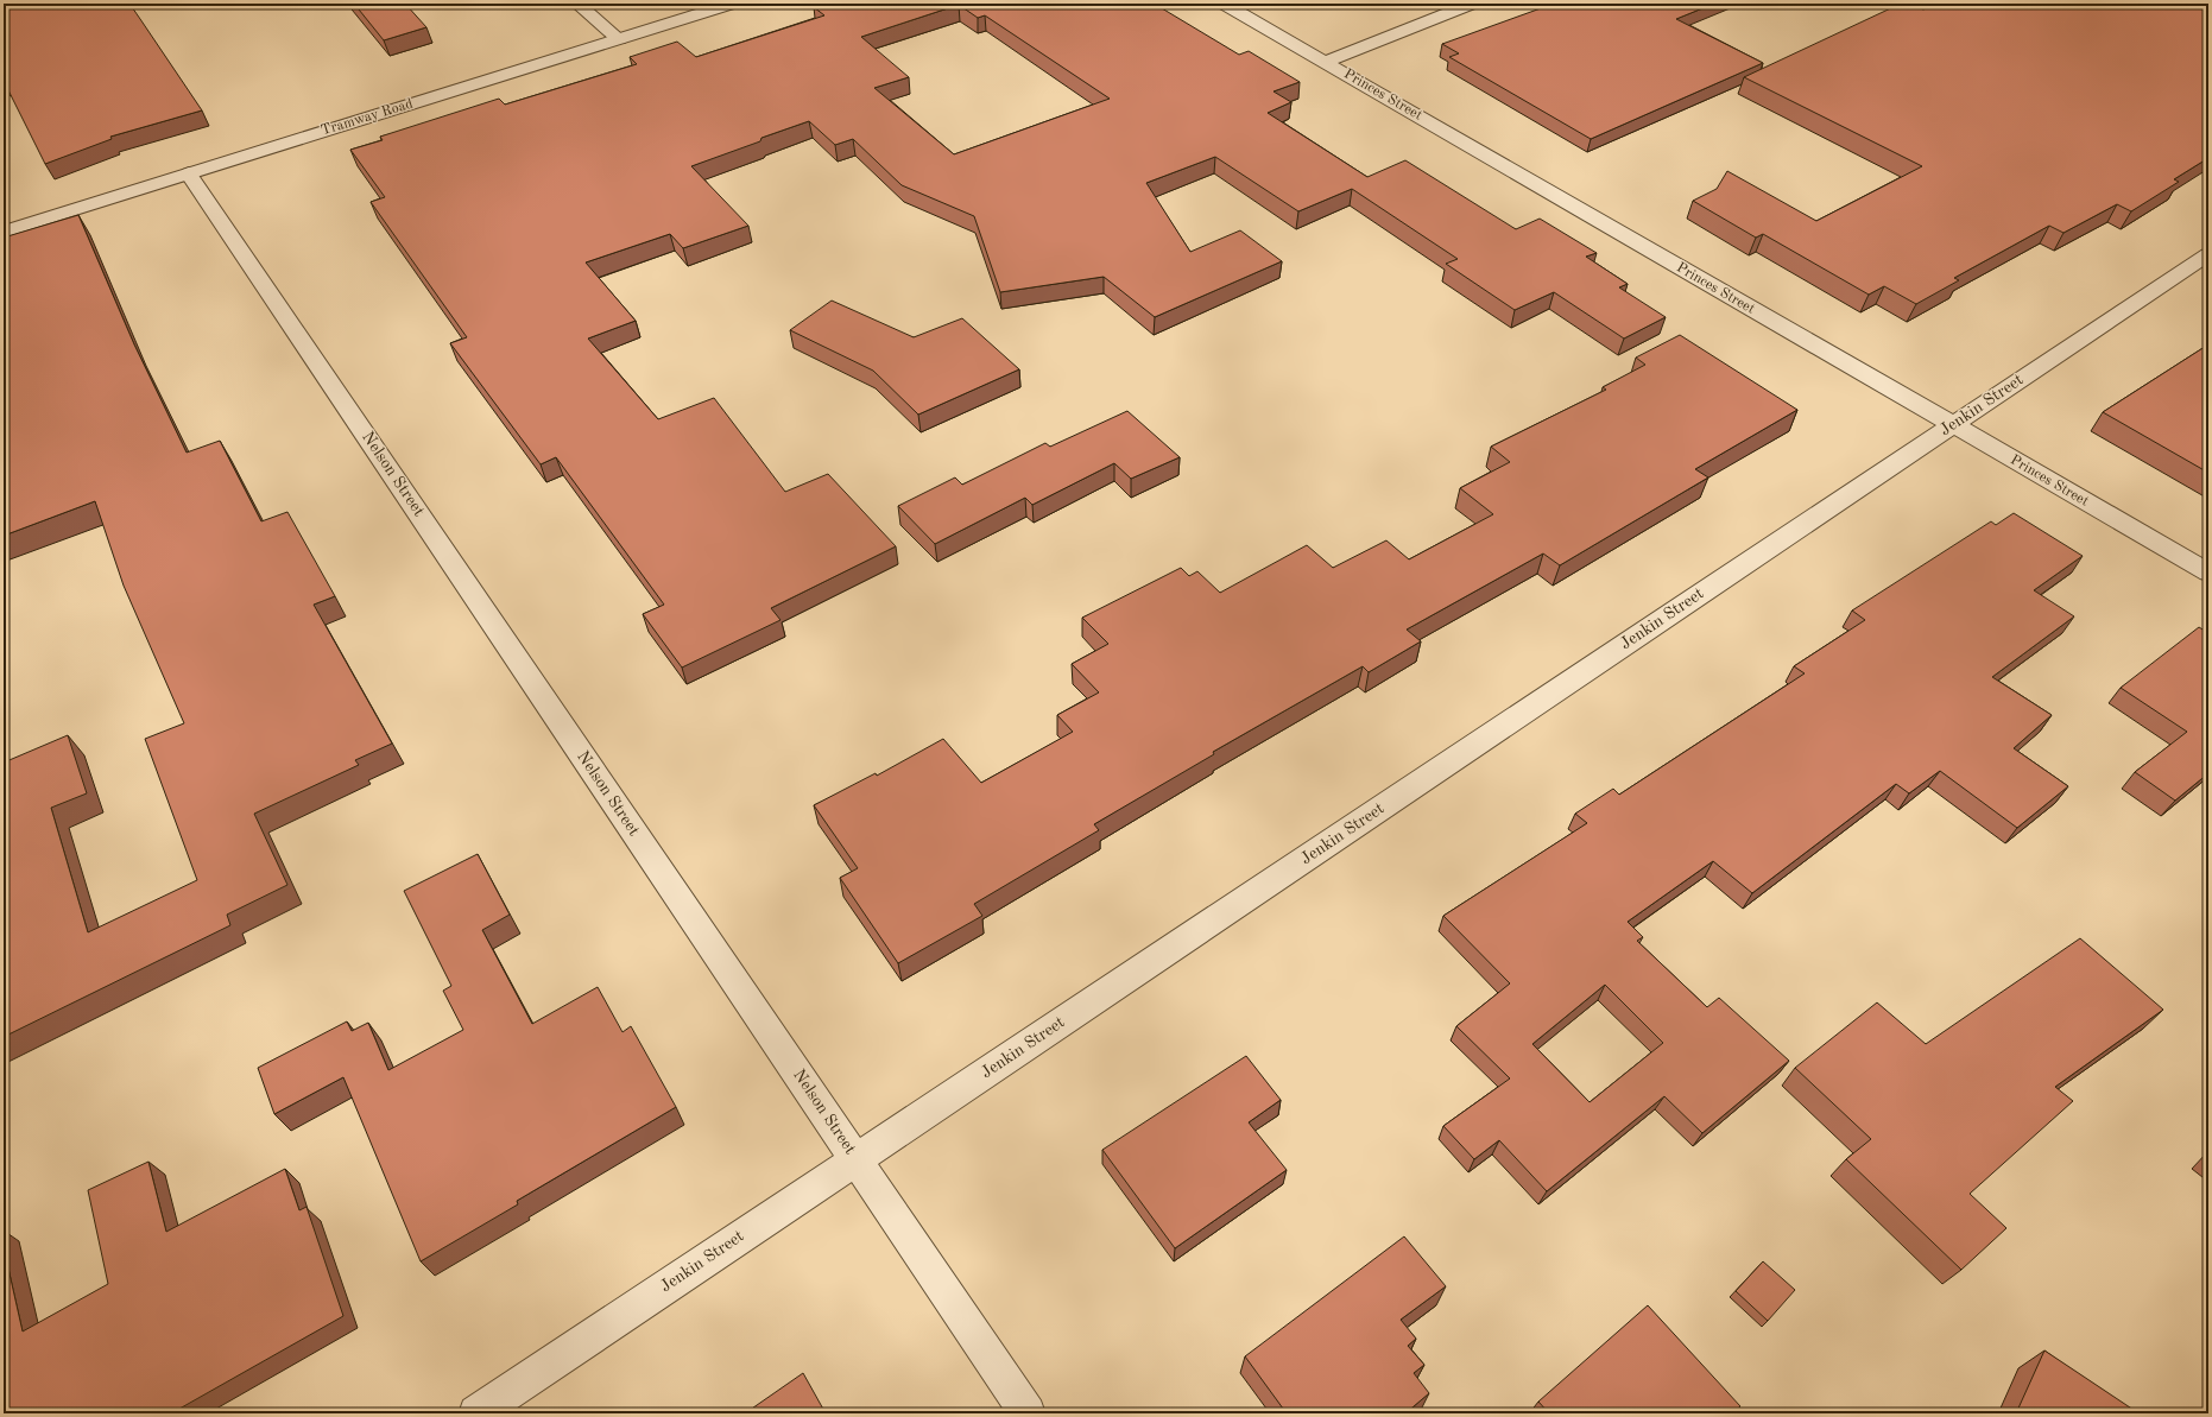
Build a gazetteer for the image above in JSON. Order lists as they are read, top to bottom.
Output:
{
  "streets": {
    "street": [
      "Princes Street",
      "Tramway Road",
      "Jenkin Street",
      "Nelson Street"
    ]
  },
  "crossings": [
    ["Princes Street", "Jenkin Street"],
    ["Tramway Road", "Nelson Street"],
    ["Jenkin Street", "Nelson Street"]
  ]
}
